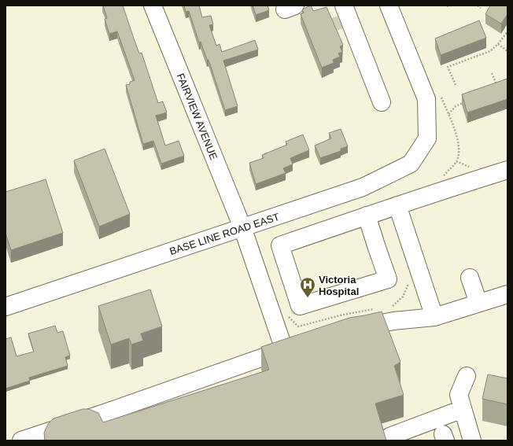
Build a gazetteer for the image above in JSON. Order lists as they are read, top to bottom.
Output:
{
  "streets": {
    "street": ["FAIRVIEW AVENUE", "BASE LINE ROAD EAST"]
  },
  "crossings": [
    ["FAIRVIEW AVENUE", "BASE LINE ROAD EAST"]
  ],
  "places": {
    "hospital": ["Victoria Hospital"]
  }
}
